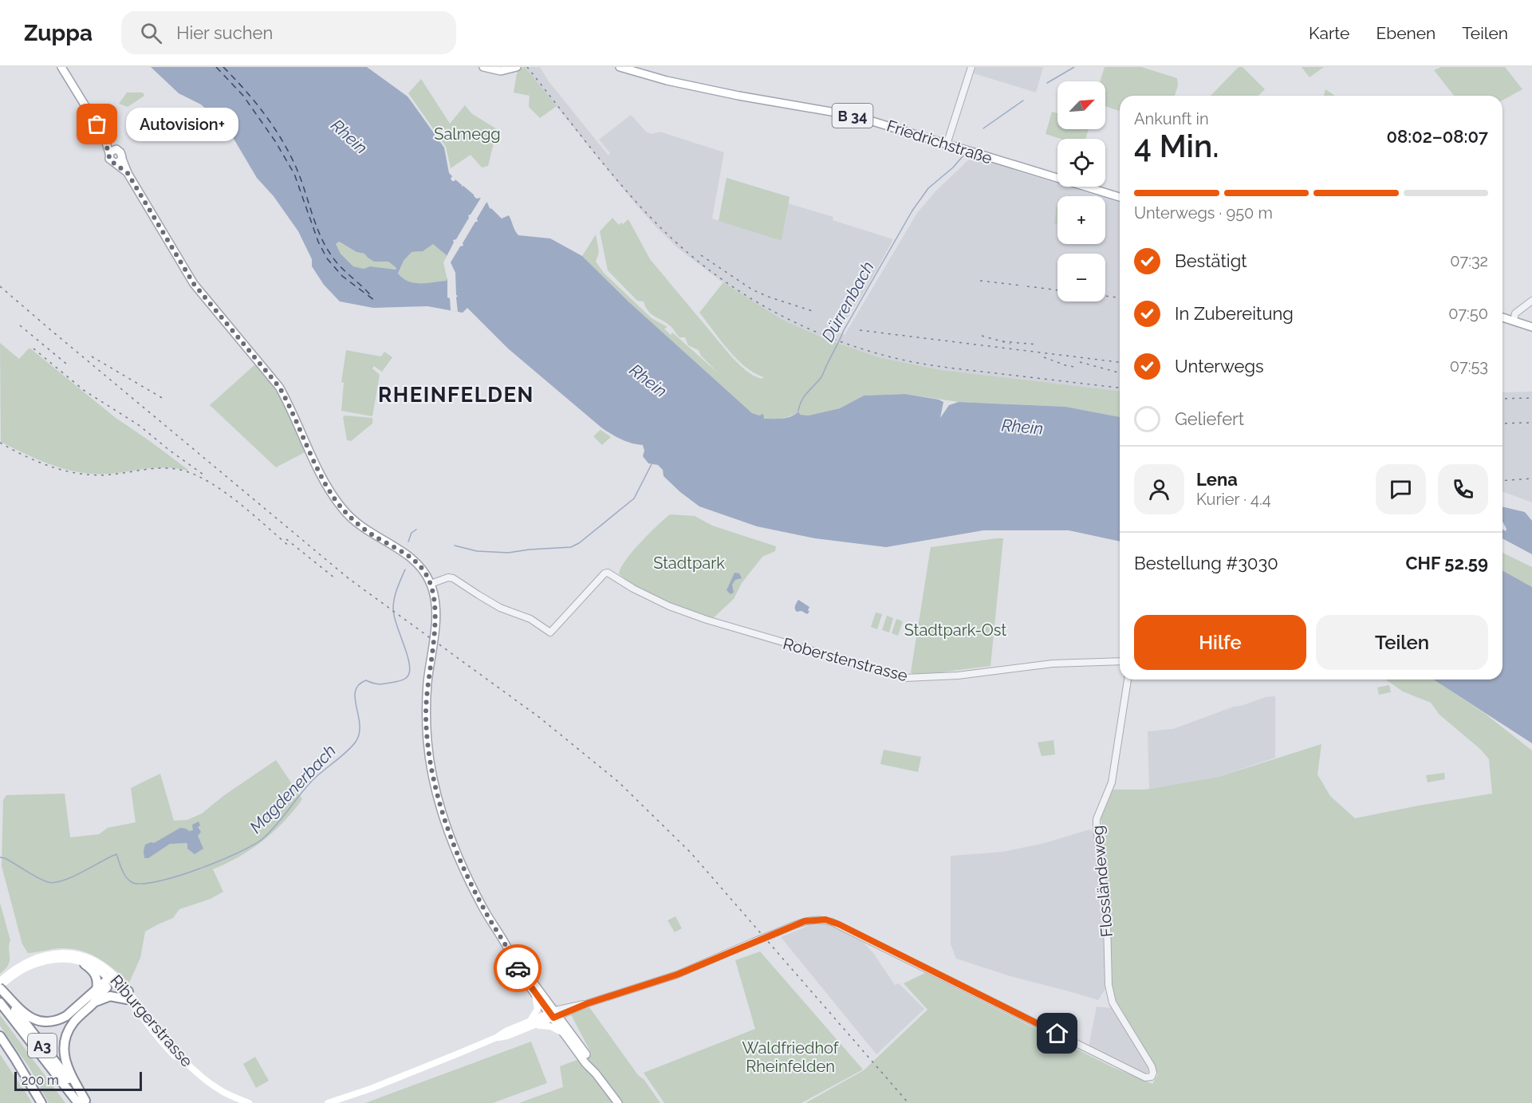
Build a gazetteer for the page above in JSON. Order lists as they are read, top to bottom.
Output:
{
  "streets": {
    "highway": ["A3"],
    "main road": ["B 34", "Friedrichstraße", "Riburgerstrasse"],
    "street": ["Roberstenstrasse", "Flossländeweg"]
  },
  "crossings": [
    ["Riburgerstrasse", "A3"]
  ],
  "districts": ["RHEINFELDEN"],
  "water": ["Rhein", "Dürrenbach", "Magdenerbach"],
  "parks": [
    "Salmegg",
    "Stadtpark",
    "Stadtpark-Ost",
    "Waldfriedhof Rheinfelden"
  ],
  "places": ["Autovision+"],
  "scale_bar": "200 m",
  "north": "top right",
  "page": {
    "header": "Zuppa",
    "search": "Hier suchen",
    "nav": ["Karte", "Ebenen", "Teilen"],
    "map_buttons": ["+", "−"],
    "heading": ["4 Min.", "Ankunft in", "08:02–08:07"],
    "panel": [
      "Lena",
      "Kurier · 4.4",
      "Bestellung #3030",
      "CHF 52.59"
    ],
    "bubble": "Autovision+",
    "bar": "Unterwegs · 950 m",
    "list": [
      ["Bestätigt", "07:32"],
      ["In Zubereitung", "07:50"],
      ["Unterwegs", "07:53"],
      "Geliefert"
    ],
    "buttons": ["Hilfe", "Teilen"],
    "scale": "200 m"
  }
}
